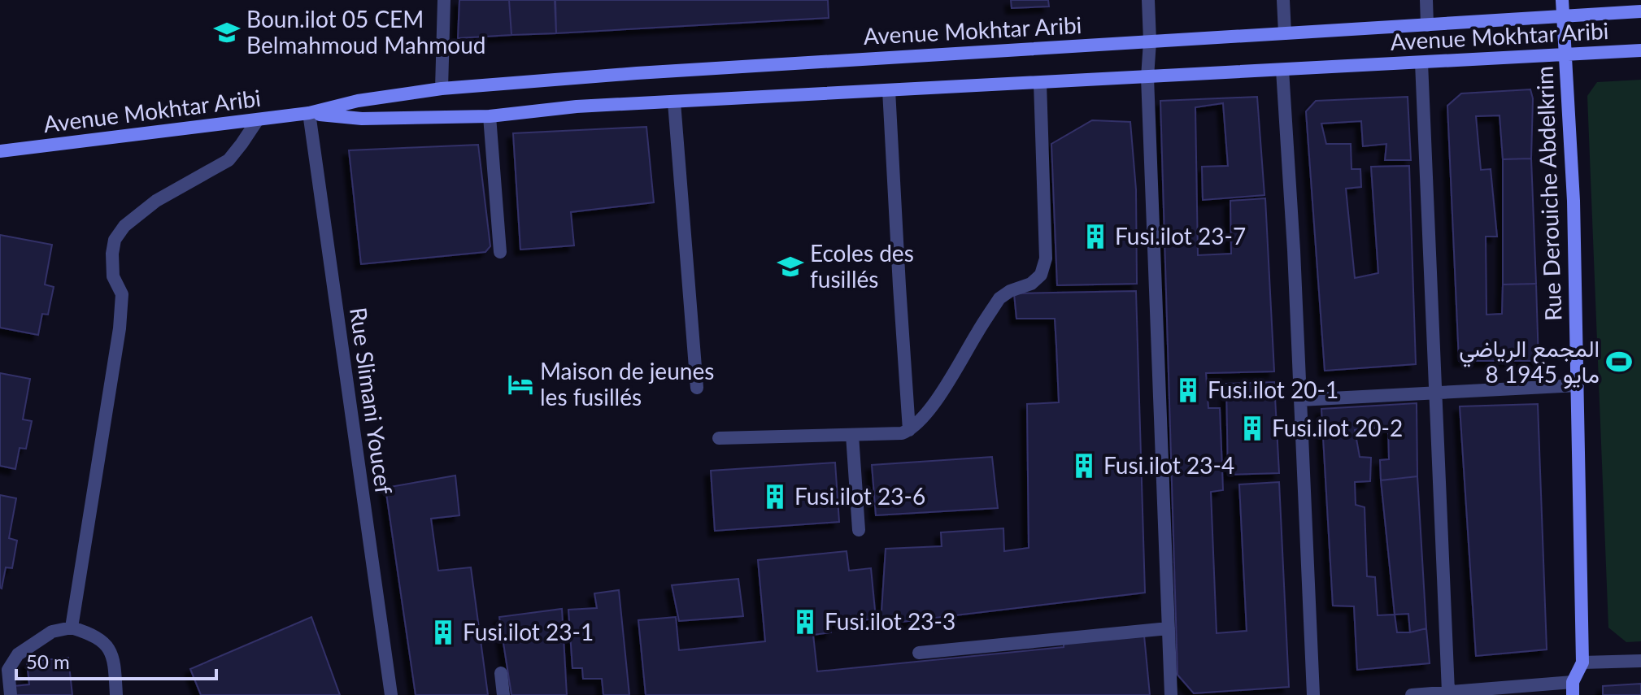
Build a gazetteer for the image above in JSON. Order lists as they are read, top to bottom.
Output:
{
  "streets": {
    "main road": ["Avenue Mokhtar Aribi", "Rue Derouiche Abdelkrim"],
    "street": ["Rue Slimani Youcef"]
  },
  "crossings": [
    ["Avenue Mokhtar Aribi", "Rue Derouiche Abdelkrim"],
    ["Avenue Mokhtar Aribi", "Rue Slimani Youcef"]
  ],
  "places": {
    "school or university": ["Boun.ilot 05 CEM Belmahmoud Mahmoud", "Ecoles des fusillés"],
    "building": [
      "Fusi.ilot 23-7",
      "Fusi.ilot 20-1",
      "Fusi.ilot 20-2",
      "Fusi.ilot 23-4",
      "Fusi.ilot 23-6",
      "Fusi.ilot 23-3",
      "Fusi.ilot 23-1"
    ],
    "sports": ["المجمع الرياضي 8 مايو 1945"],
    "hotel": ["Maison de jeunes les fusillés"]
  },
  "scale_bar": "50 m"
}
